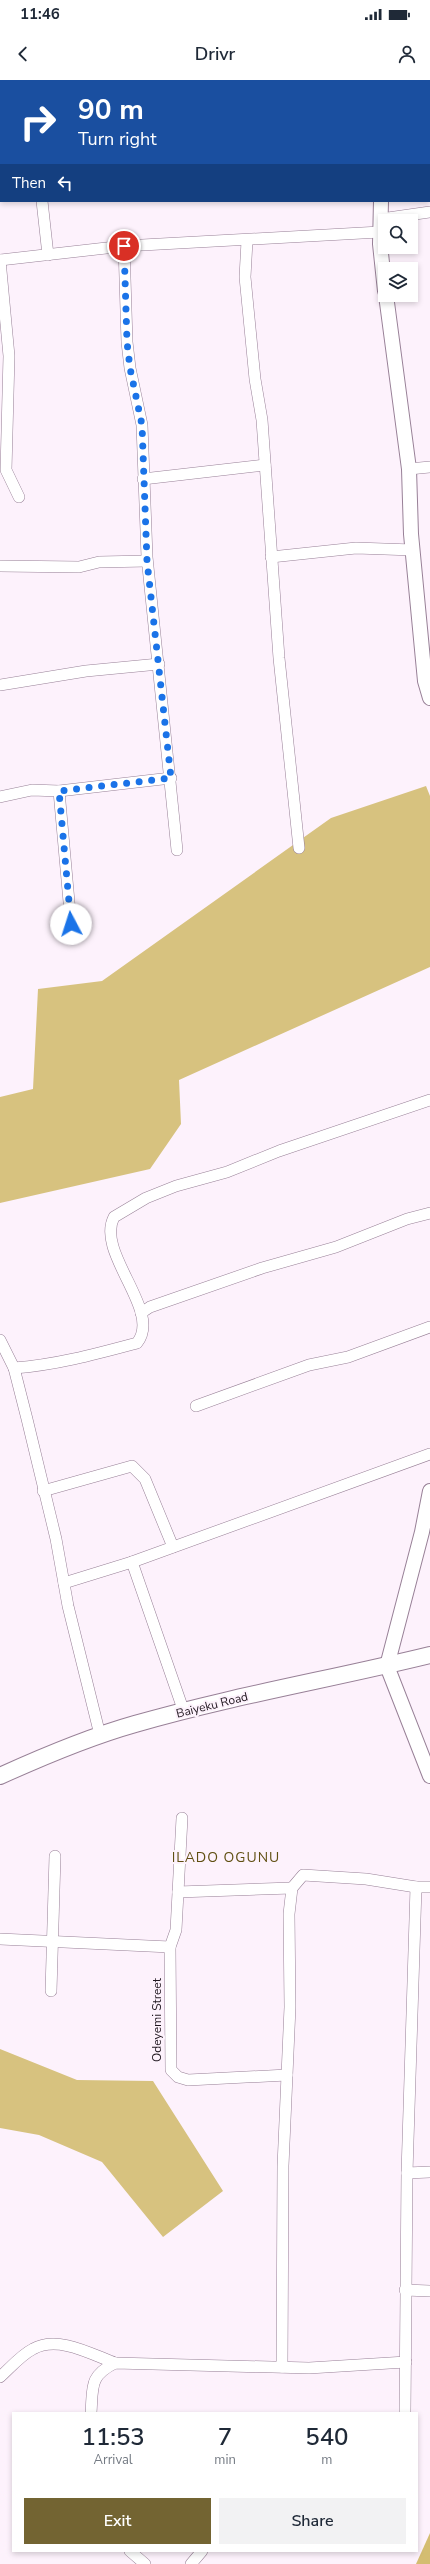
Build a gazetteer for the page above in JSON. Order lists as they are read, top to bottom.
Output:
{
  "streets": {
    "main road": ["Baiyeku Road"],
    "street": ["Odeyemi Street"]
  },
  "districts": ["ILADO OGUNU"],
  "page": {
    "status": "11:46",
    "header": "Drivr",
    "turn": ["90 m", "Turn right"],
    "then": "Then",
    "eta": [
      "11:53",
      "Arrival",
      "7",
      "min",
      "540",
      "m"
    ],
    "buttons": ["Exit", "Share"]
  }
}
